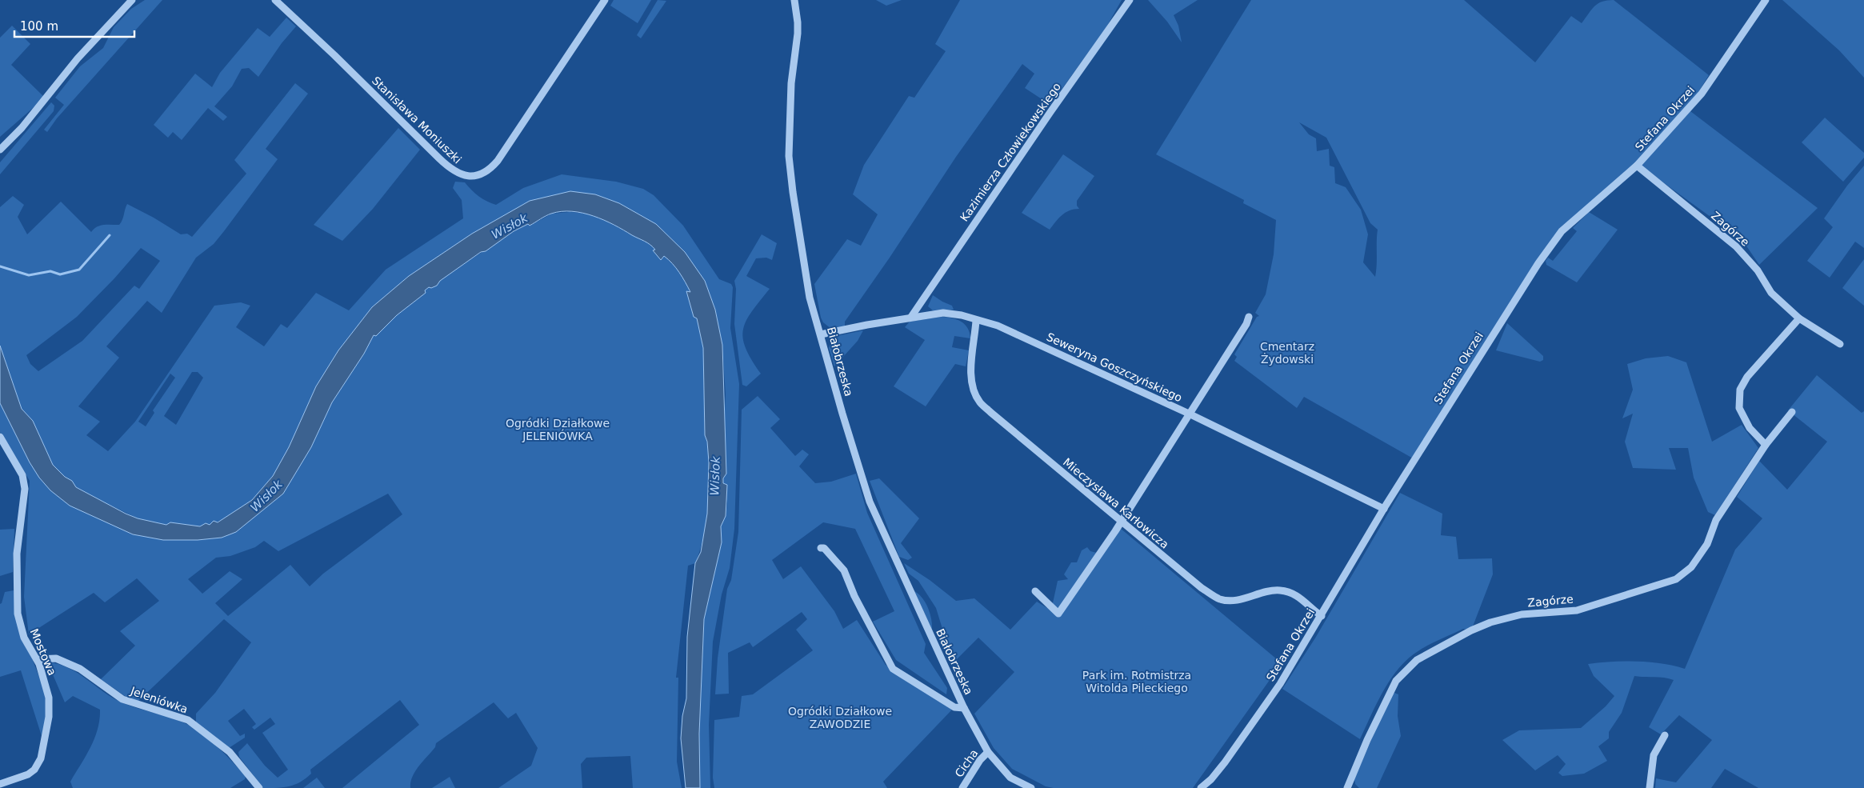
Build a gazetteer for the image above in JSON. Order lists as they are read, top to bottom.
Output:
{
  "streets": {
    "street": [
      "Stefana Okrzei",
      "Stanisława Moniuszki",
      "Kazimierza Człowiekowskiego",
      "Zagórze",
      "Białobrzeska",
      "Seweryna Goszczyńskiego",
      "Mieczysława Karłowicza",
      "Mostowa",
      "Jeleniówka",
      "Cicha"
    ]
  },
  "crossings": [
    ["Stefana Okrzei", "Zagórze"],
    ["Stefana Okrzei", "Seweryna Goszczyńskiego"],
    ["Stefana Okrzei", "Mieczysława Karłowicza"],
    ["Kazimierza Człowiekowskiego", "Seweryna Goszczyńskiego"],
    ["Białobrzeska", "Seweryna Goszczyńskiego"],
    ["Białobrzeska", "Cicha"],
    ["Seweryna Goszczyńskiego", "Mieczysława Karłowicza"],
    ["Mostowa", "Jeleniówka"]
  ],
  "water": ["Wisłok"],
  "parks": [
    "Cmentarz Żydowski",
    "Ogródki Działkowe JELENIÓWKA",
    "Park im. Rotmistrza Witolda Pileckiego",
    "Ogródki Działkowe ZAWODZIE"
  ],
  "scale_bar": "100 m"
}
